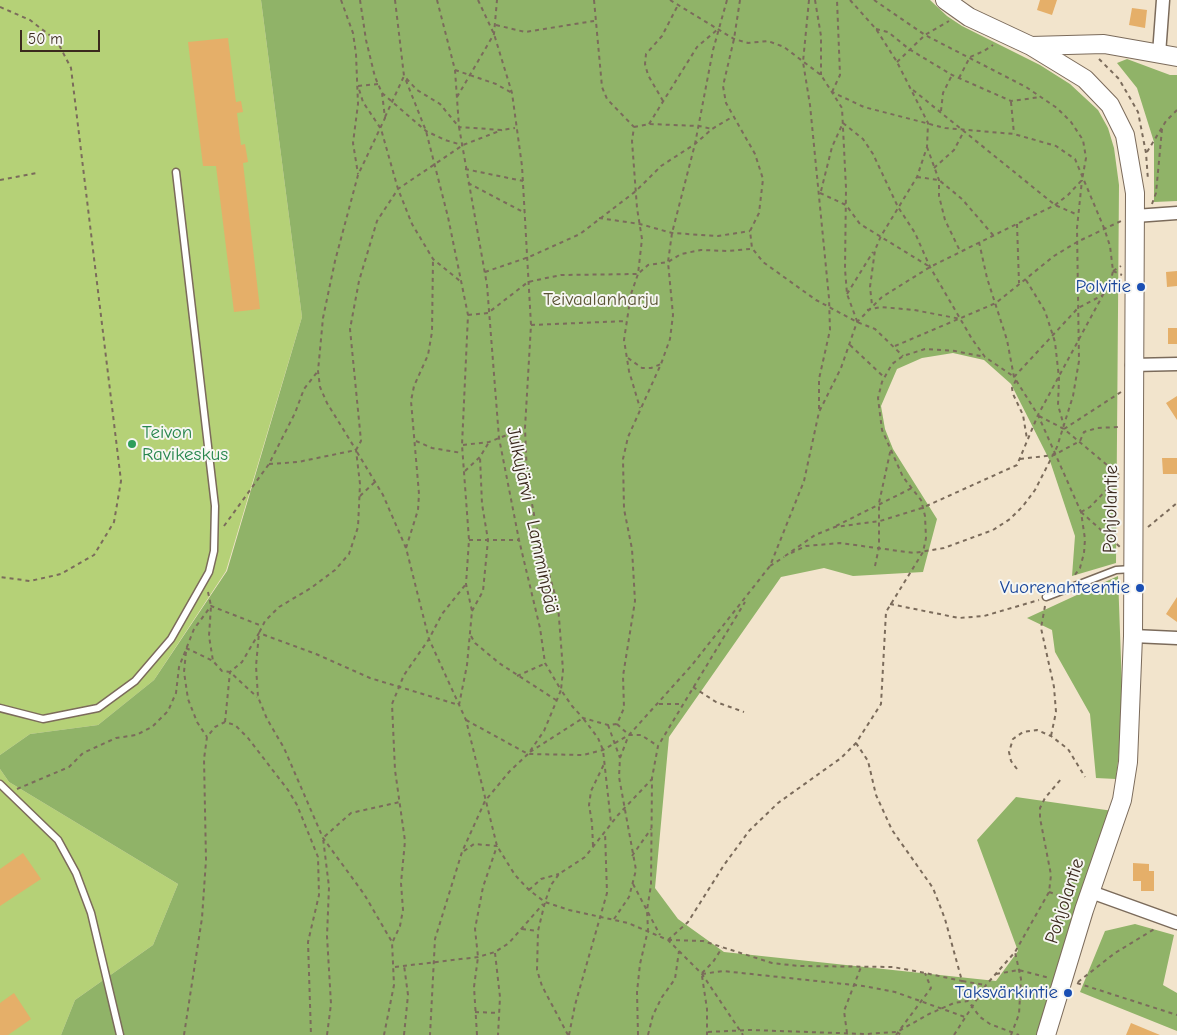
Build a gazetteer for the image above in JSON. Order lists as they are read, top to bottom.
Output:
{
  "streets": {
    "main road": ["Pohjolantie"],
    "path": ["Julkujärvi - Lamminpää"]
  },
  "parks": ["Teivaalanharju"],
  "places": [
    "Polvitie",
    "Teivon Ravikeskus",
    "Vuorenahteentie",
    "Taksvärkintie"
  ],
  "scale_bar": "50 m"
}
